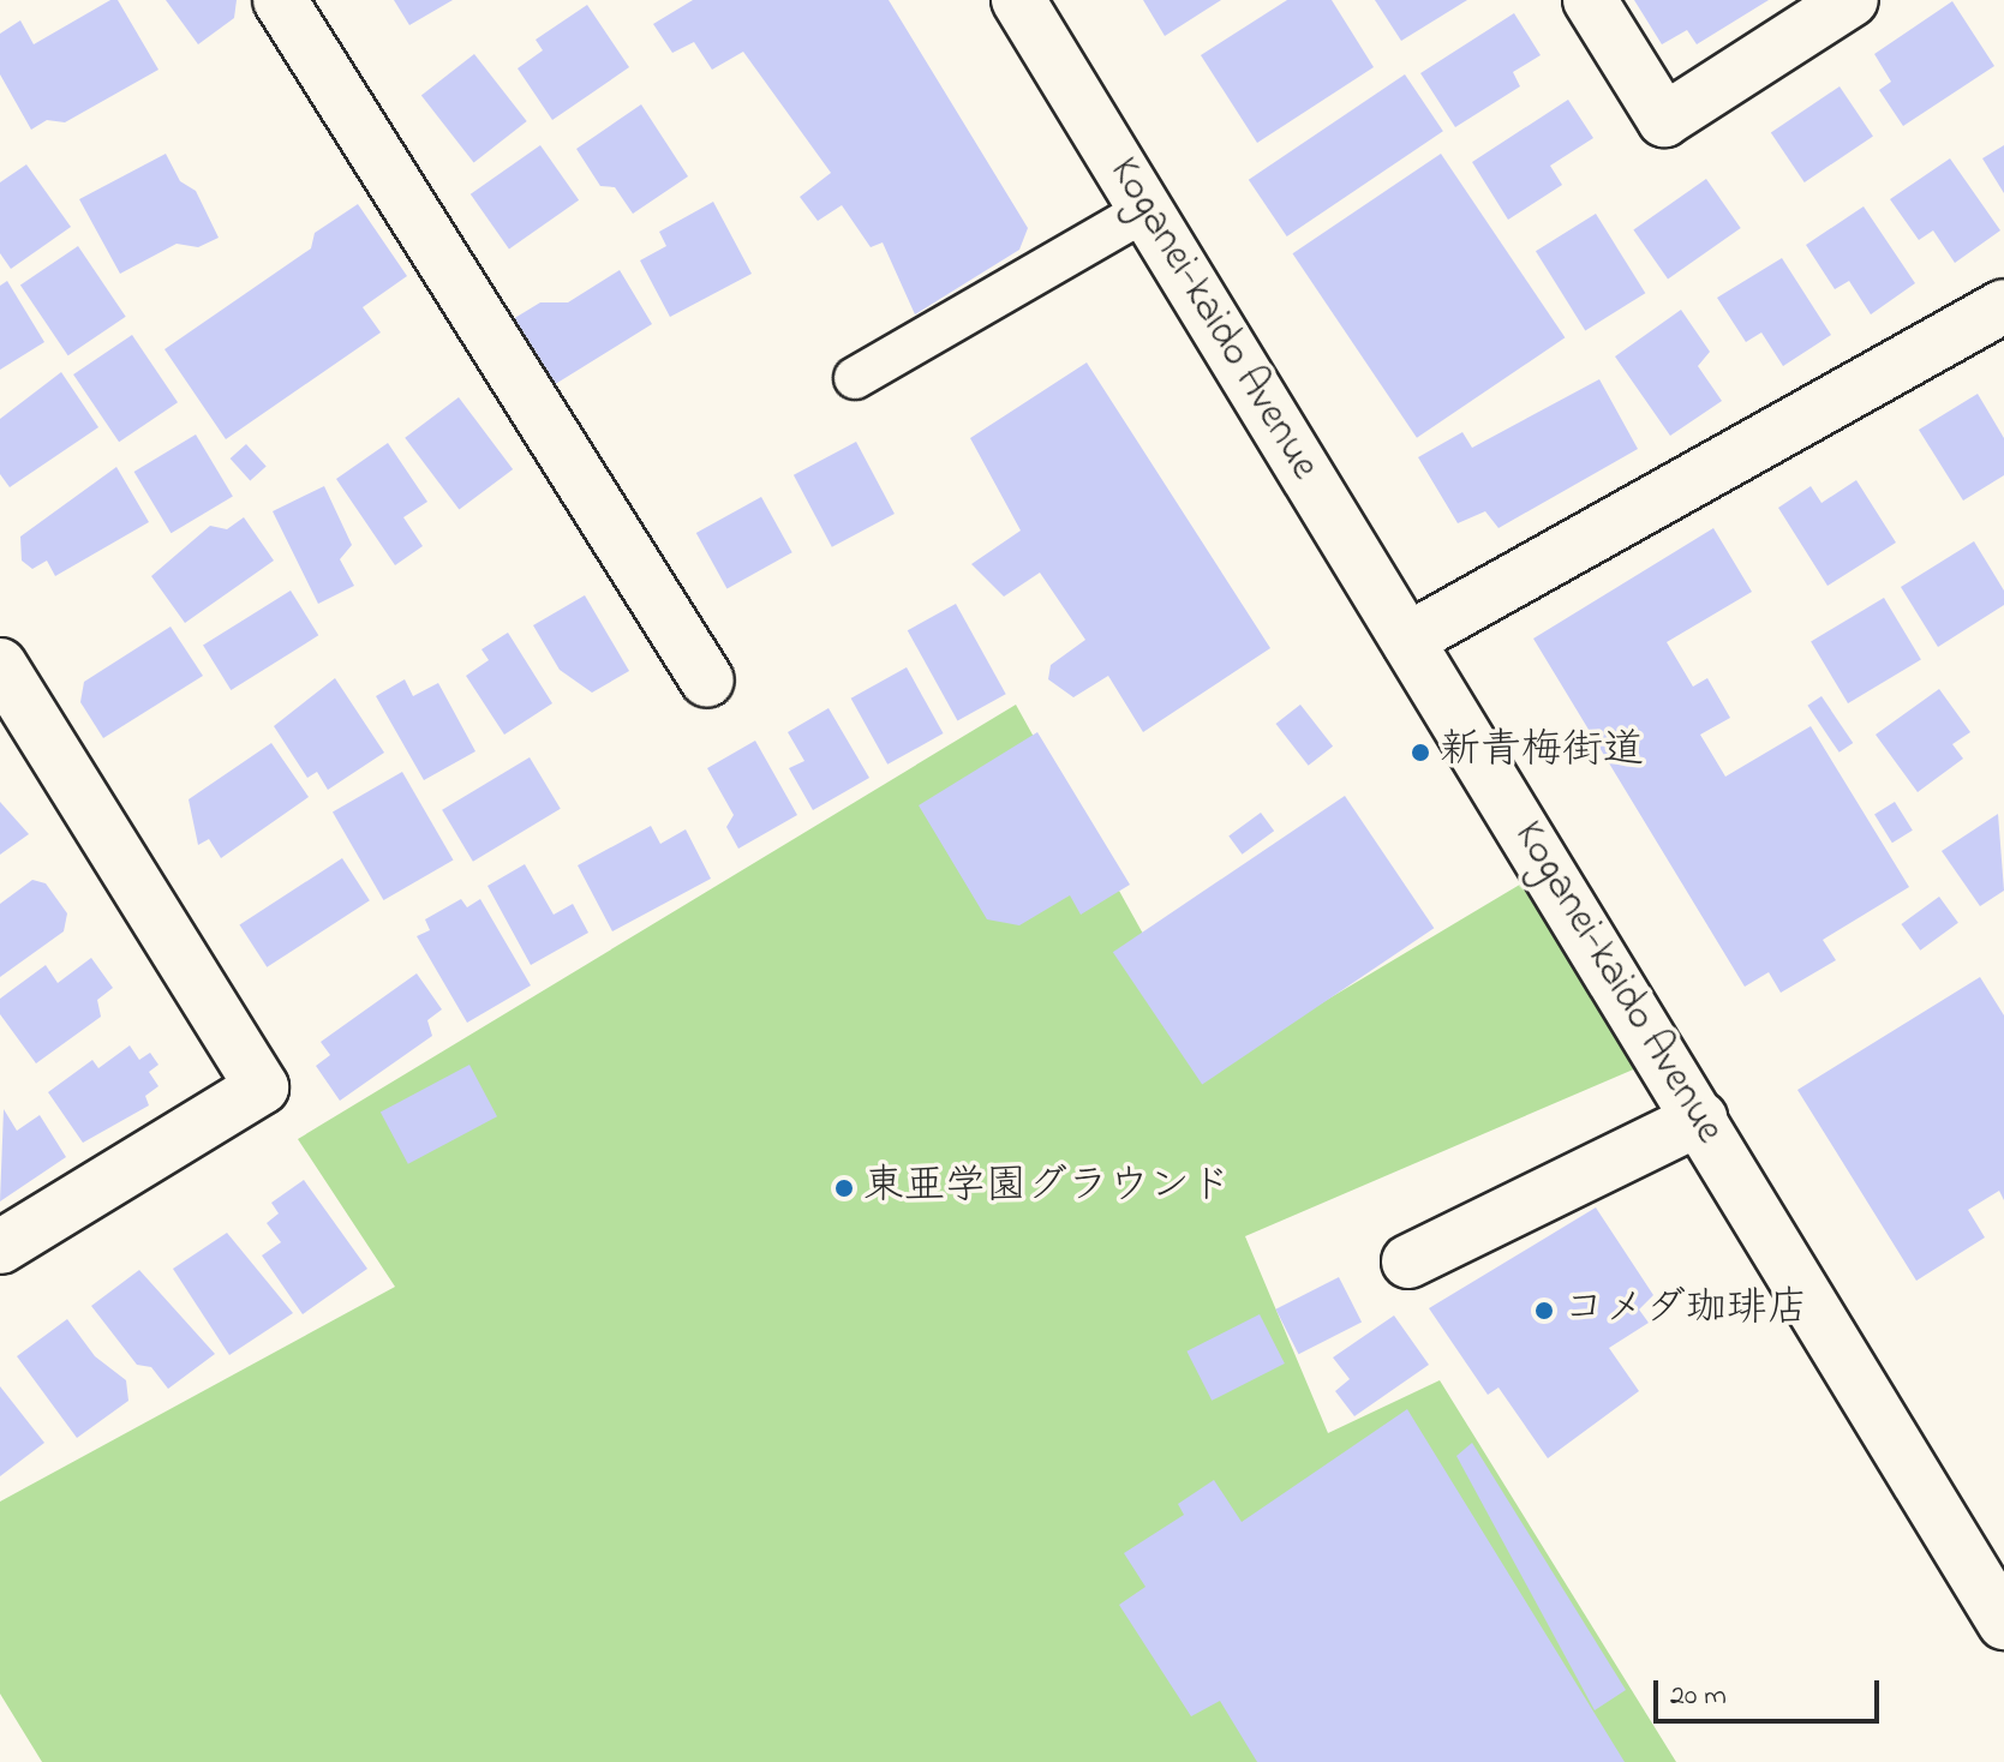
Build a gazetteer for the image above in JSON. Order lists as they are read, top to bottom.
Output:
{
  "streets": {
    "street": ["Koganei-kaido Avenue"]
  },
  "places": ["新青梅街道", "東亜学園グラウンド", "コメダ珈琲店"],
  "scale_bar": "20 m"
}
